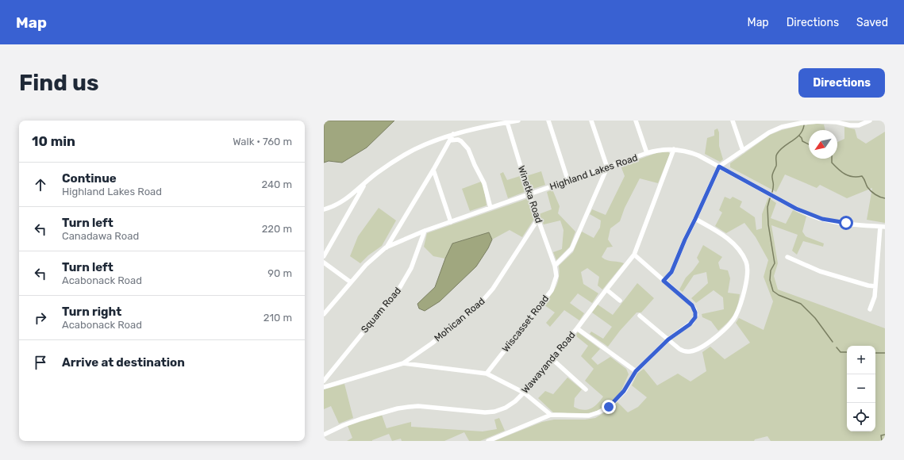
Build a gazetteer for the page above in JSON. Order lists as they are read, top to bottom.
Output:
{
  "streets": {
    "street": [
      "Highland Lakes Road",
      "Winetka Road",
      "Squam Road",
      "Mohican Road",
      "Wiscasset Road",
      "Wawayanda Road"
    ]
  },
  "crossings": [
    ["Highland Lakes Road", "Winetka Road"],
    ["Highland Lakes Road", "Squam Road"],
    ["Highland Lakes Road", "Wawayanda Road"],
    ["Winetka Road", "Mohican Road"],
    ["Winetka Road", "Wiscasset Road"]
  ],
  "north": "bottom left",
  "page": {
    "header": "Map",
    "nav": ["Map", "Directions", "Saved"],
    "buttons": "Directions",
    "title": "Find us",
    "heading": ["10 min", "Walk · 760 m"],
    "list": [
      ["Continue", "Highland Lakes Road", "240 m"],
      ["Turn left", "Canadawa Road", "220 m"],
      ["Turn left", "Acabonack Road", "90 m"],
      ["Turn right", "Acabonack Road", "210 m"],
      "Arrive at destination"
    ],
    "map_buttons": ["+", "−"]
  }
}
